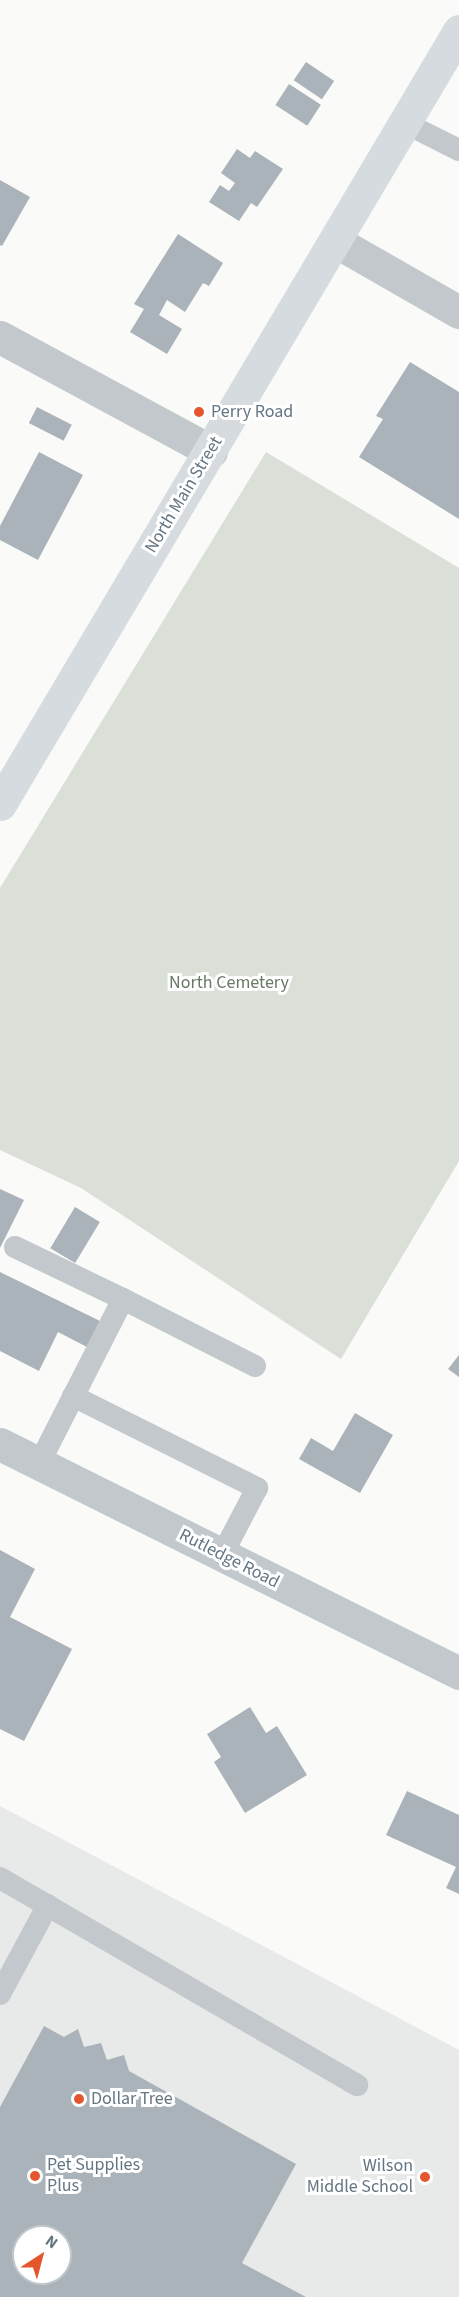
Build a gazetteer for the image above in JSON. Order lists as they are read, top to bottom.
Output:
{
  "streets": {
    "main road": ["North Main Street"],
    "street": ["Rutledge Road"]
  },
  "parks": ["North Cemetery"],
  "places": [
    "Perry Road",
    "Dollar Tree",
    "Pet Supplies Plus",
    "Wilson Middle School"
  ],
  "north": "top right"
}
